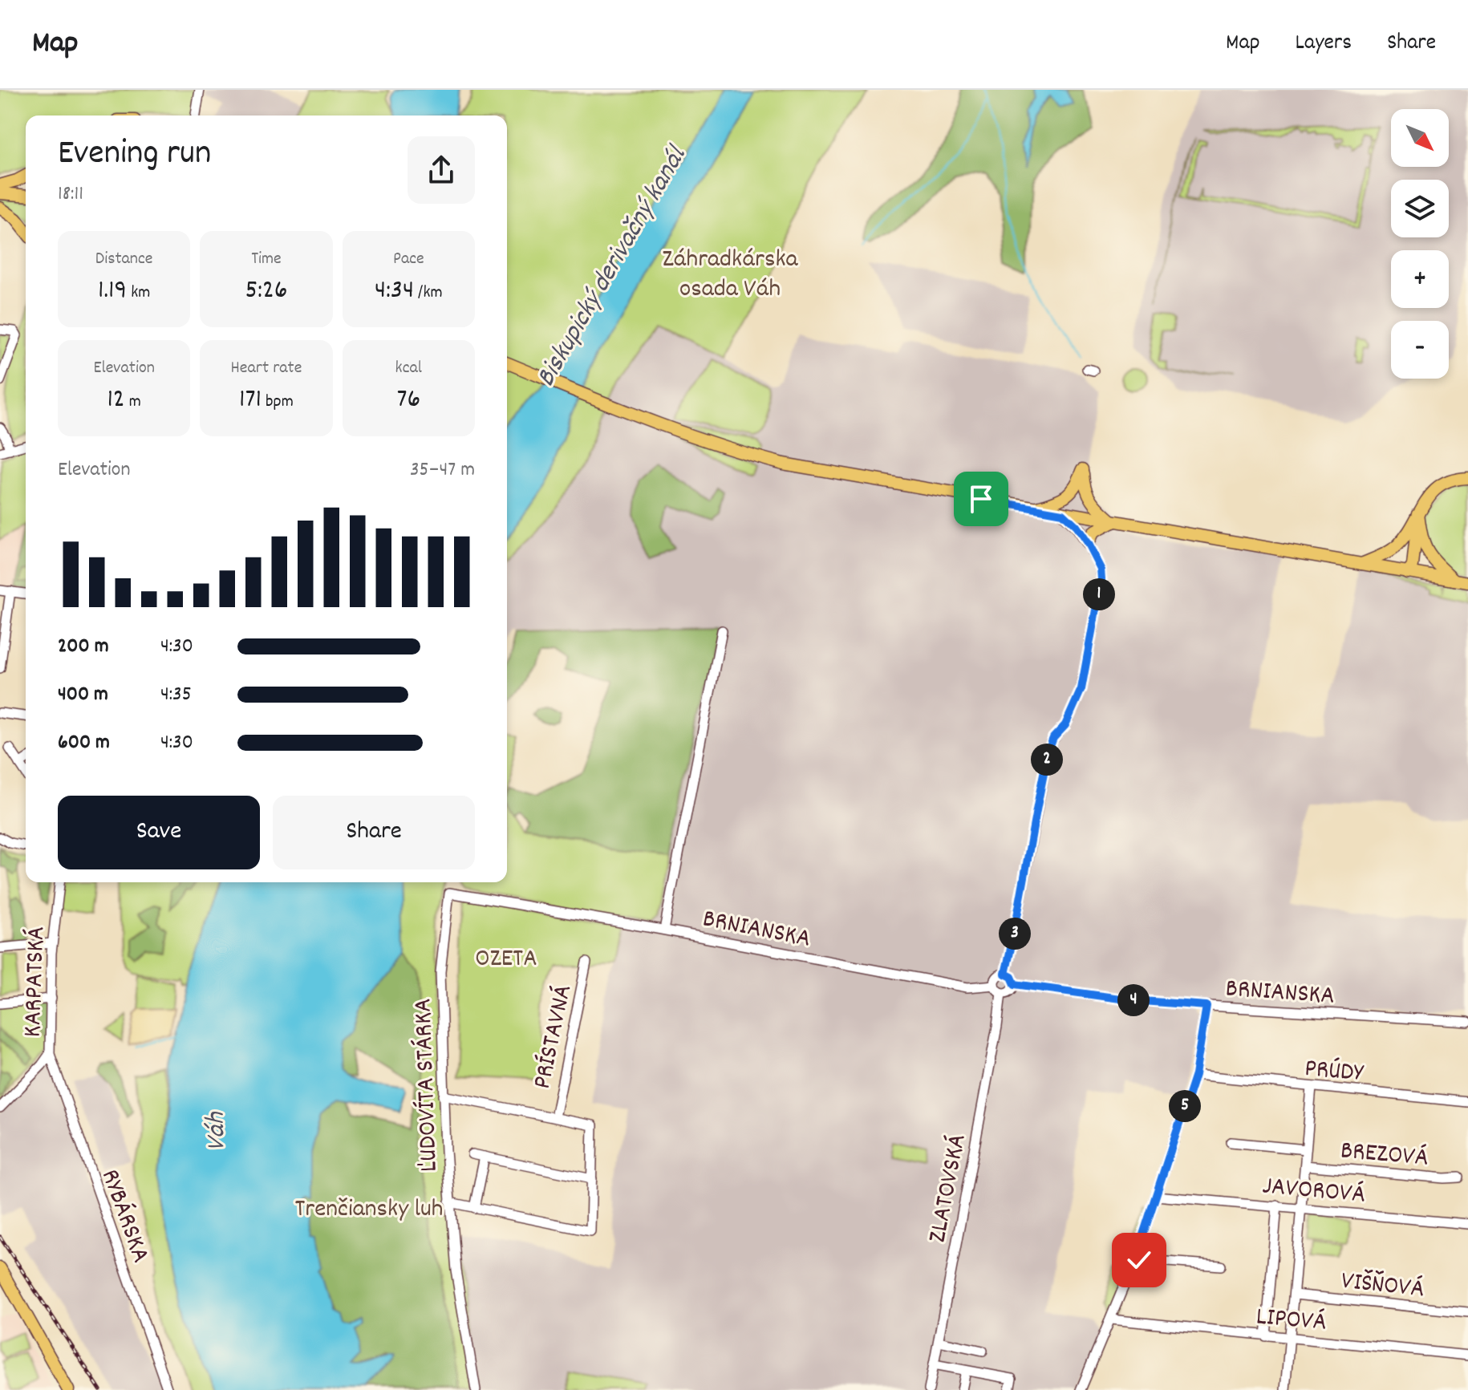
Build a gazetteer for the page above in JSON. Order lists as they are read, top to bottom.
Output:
{
  "streets": {
    "street": [
      "BRNIANSKA",
      "KARPATSKÁ",
      "PRÍSTAVNÁ",
      "PRÚDY",
      "ĽUDOVÍTA STÁRKA",
      "BREZOVÁ",
      "ZLATOVSKÁ",
      "JAVOROVÁ",
      "RYBÁRSKA",
      "VIŠŇOVÁ",
      "LIPOVÁ"
    ]
  },
  "crossings": [
    ["BRNIANSKA", "ĽUDOVÍTA STÁRKA"],
    ["BRNIANSKA", "ZLATOVSKÁ"],
    ["KARPATSKÁ", "RYBÁRSKA"],
    ["PRÍSTAVNÁ", "ĽUDOVÍTA STÁRKA"]
  ],
  "water": ["Biskupický derivačný kanál", "Váh"],
  "parks": ["Záhradkárska osada Váh", "OZETA", "Trenčiansky luh"],
  "north": "bottom right",
  "page": {
    "header": "Map",
    "nav": ["Map", "Layers", "Share"],
    "map_buttons": ["+", "−"],
    "heading": ["Evening run", "18:11"],
    "stats": [
      ["Distance", "1.19 km"],
      ["Time", "5:26"],
      ["Pace", "4:34 /km"],
      ["Elevation", "12 m"],
      ["Heart rate", "171 bpm"],
      ["kcal", "76"]
    ],
    "chart": ["Elevation", "35–47 m"],
    "pins": [
      "1",
      "2",
      "3",
      "4",
      "5"
    ],
    "list": [
      {
        "name": "200 m",
        "note": "4:30"
      },
      {
        "name": "400 m",
        "note": "4:35"
      },
      {
        "name": "600 m",
        "note": "4:30"
      }
    ],
    "buttons": ["Save", "Share"]
  }
}
